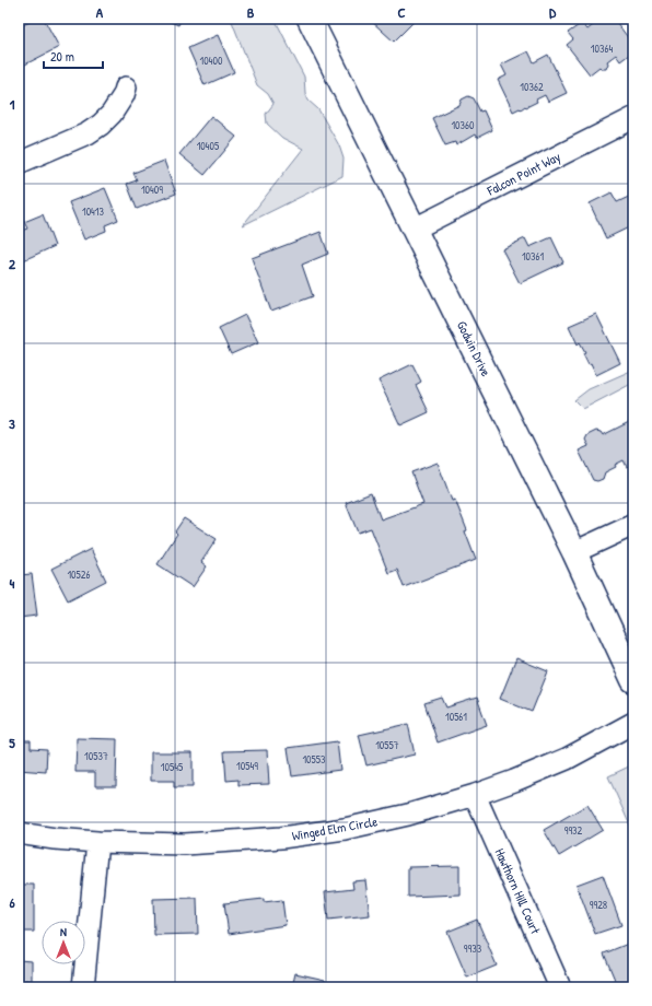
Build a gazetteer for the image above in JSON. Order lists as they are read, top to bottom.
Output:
{
  "streets": {
    "street": [
      "Falcon Point Way",
      "Godwin Drive",
      "Winged Elm Circle",
      "Hawthorn Hill Court"
    ]
  },
  "crossings": [
    ["Falcon Point Way", "Godwin Drive"],
    ["Winged Elm Circle", "Hawthorn Hill Court"]
  ],
  "house_numbers": [
    "10364",
    "10400",
    "10362",
    "10360",
    "10405",
    "10409",
    "10413",
    "10361",
    "10526",
    "10561",
    "10557",
    "10537",
    "10553",
    "10549",
    "10545",
    "9932",
    "9928",
    "9933"
  ],
  "scale_bar": "20 m",
  "north": "top",
  "grid": {
    "columns": [
      "A",
      "B",
      "C",
      "D"
    ],
    "rows": [
      "1",
      "2",
      "3",
      "4",
      "5",
      "6"
    ]
  }
}
